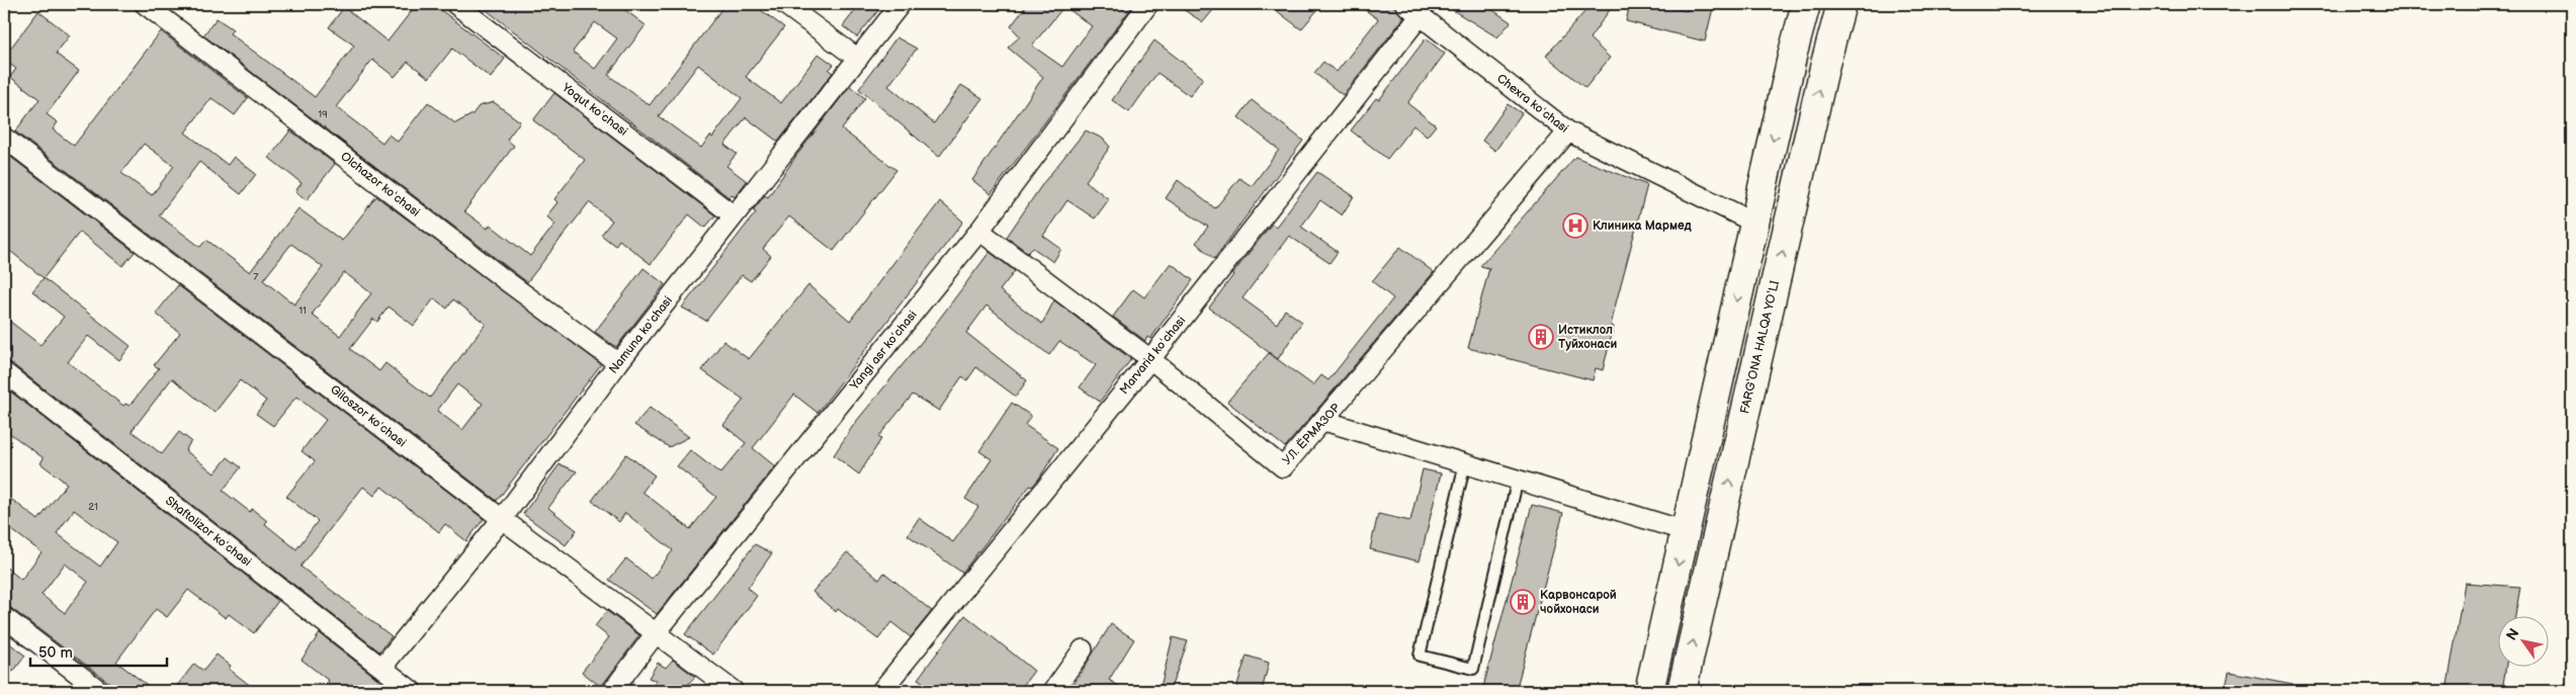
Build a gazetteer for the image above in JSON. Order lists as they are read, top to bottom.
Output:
{
  "streets": {
    "highway": ["FARG‘ONA HALQA YO‘LI"],
    "street": [
      "Chexra koʻchasi",
      "Yoqut koʻchasi",
      "Olchazor koʻchasi",
      "Namuna koʻchasi",
      "Yangi asr koʻchasi",
      "Marvarid koʻchasi",
      "Giloszor koʻchasi",
      "УЛ. ЁРМАЗОР",
      "Shaftolizor koʻchasi"
    ]
  },
  "crossings": [
    ["Chexra koʻchasi", "Marvarid koʻchasi"],
    ["Chexra koʻchasi", "УЛ. ЁРМАЗОР"],
    ["Yoqut koʻchasi", "Namuna koʻchasi"],
    ["Olchazor koʻchasi", "Namuna koʻchasi"],
    ["Namuna koʻchasi", "Giloszor koʻchasi"],
    ["Namuna koʻchasi", "Shaftolizor koʻchasi"],
    ["Yangi asr koʻchasi", "Giloszor koʻchasi"],
    ["Yangi asr koʻchasi", "УЛ. ЁРМАЗОР"],
    ["Marvarid koʻchasi", "УЛ. ЁРМАЗОР"]
  ],
  "places": {
    "hospital": ["Клиника Мармед"],
    "building": ["Истиклол Туйхонаси", "Карвонсарой чойхонаси"]
  },
  "house_numbers": [
    "19",
    "7",
    "11",
    "21"
  ],
  "scale_bar": "50 m",
  "north": "top left"
}
